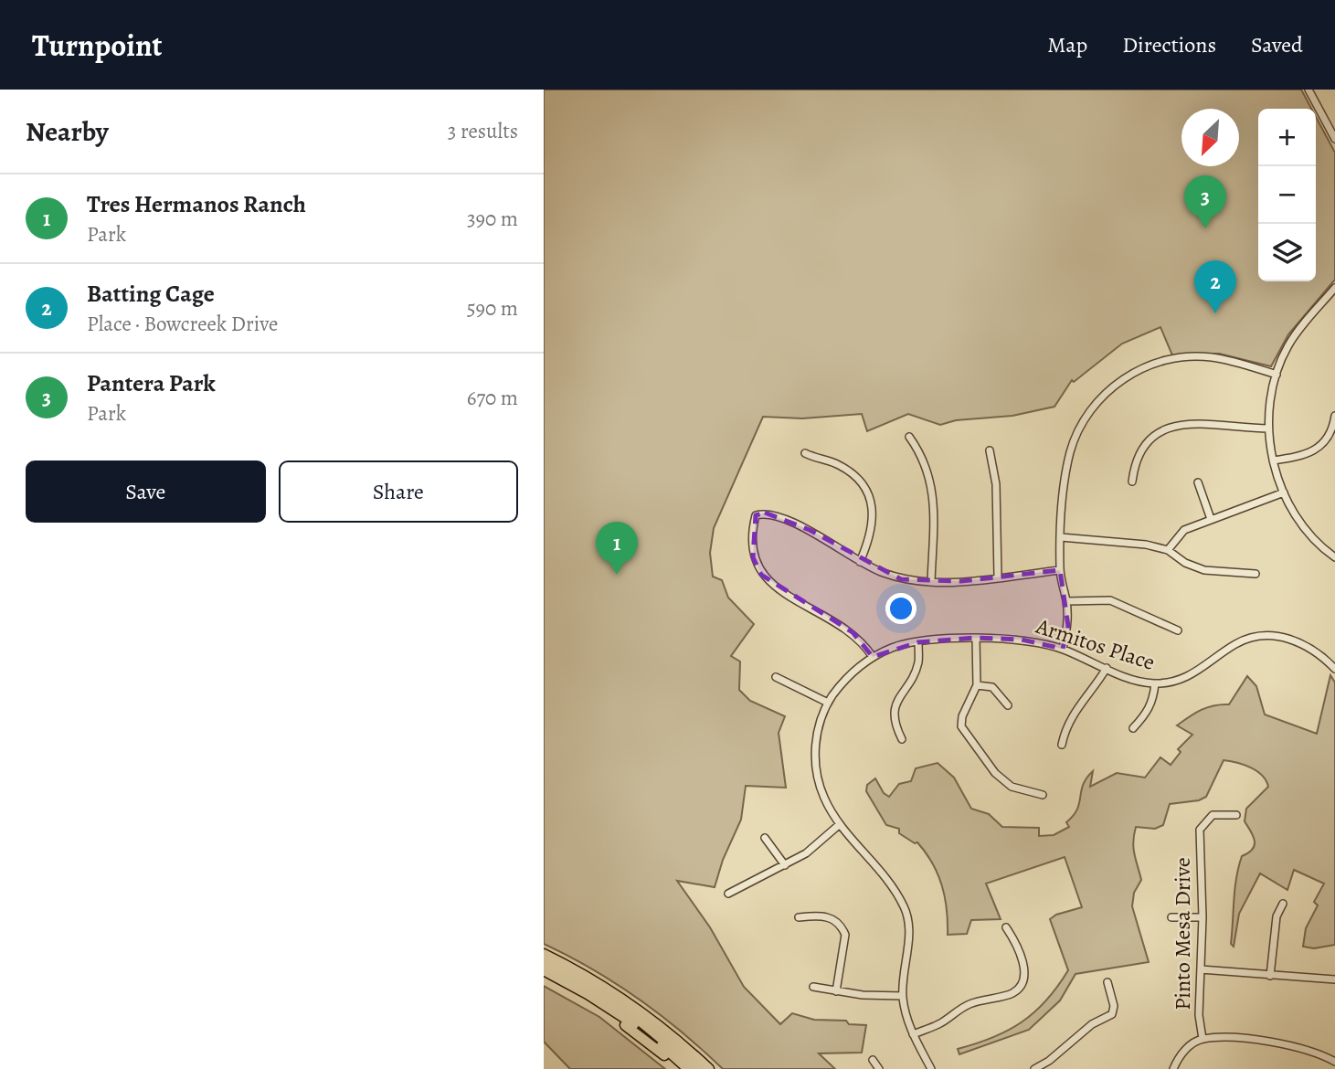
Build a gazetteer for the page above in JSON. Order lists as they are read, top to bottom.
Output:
{
  "streets": {
    "street": ["Armitos Place", "Pinto Mesa Drive"]
  },
  "north": "bottom left",
  "page": {
    "header": "Turnpoint",
    "nav": ["Map", "Directions", "Saved"],
    "heading": ["Nearby", "3 results"],
    "map_buttons": ["+", "−"],
    "list": [
      {
        "mark": "1",
        "name": "Tres Hermanos Ranch",
        "note": "Park",
        "value": "390 m"
      },
      {
        "mark": "2",
        "name": "Batting Cage",
        "note": "Place · Bowcreek Drive",
        "value": "590 m"
      },
      {
        "mark": "3",
        "name": "Pantera Park",
        "note": "Park",
        "value": "670 m"
      }
    ],
    "pins": ["3", "2", "1"],
    "buttons": ["Save", "Share"]
  }
}
